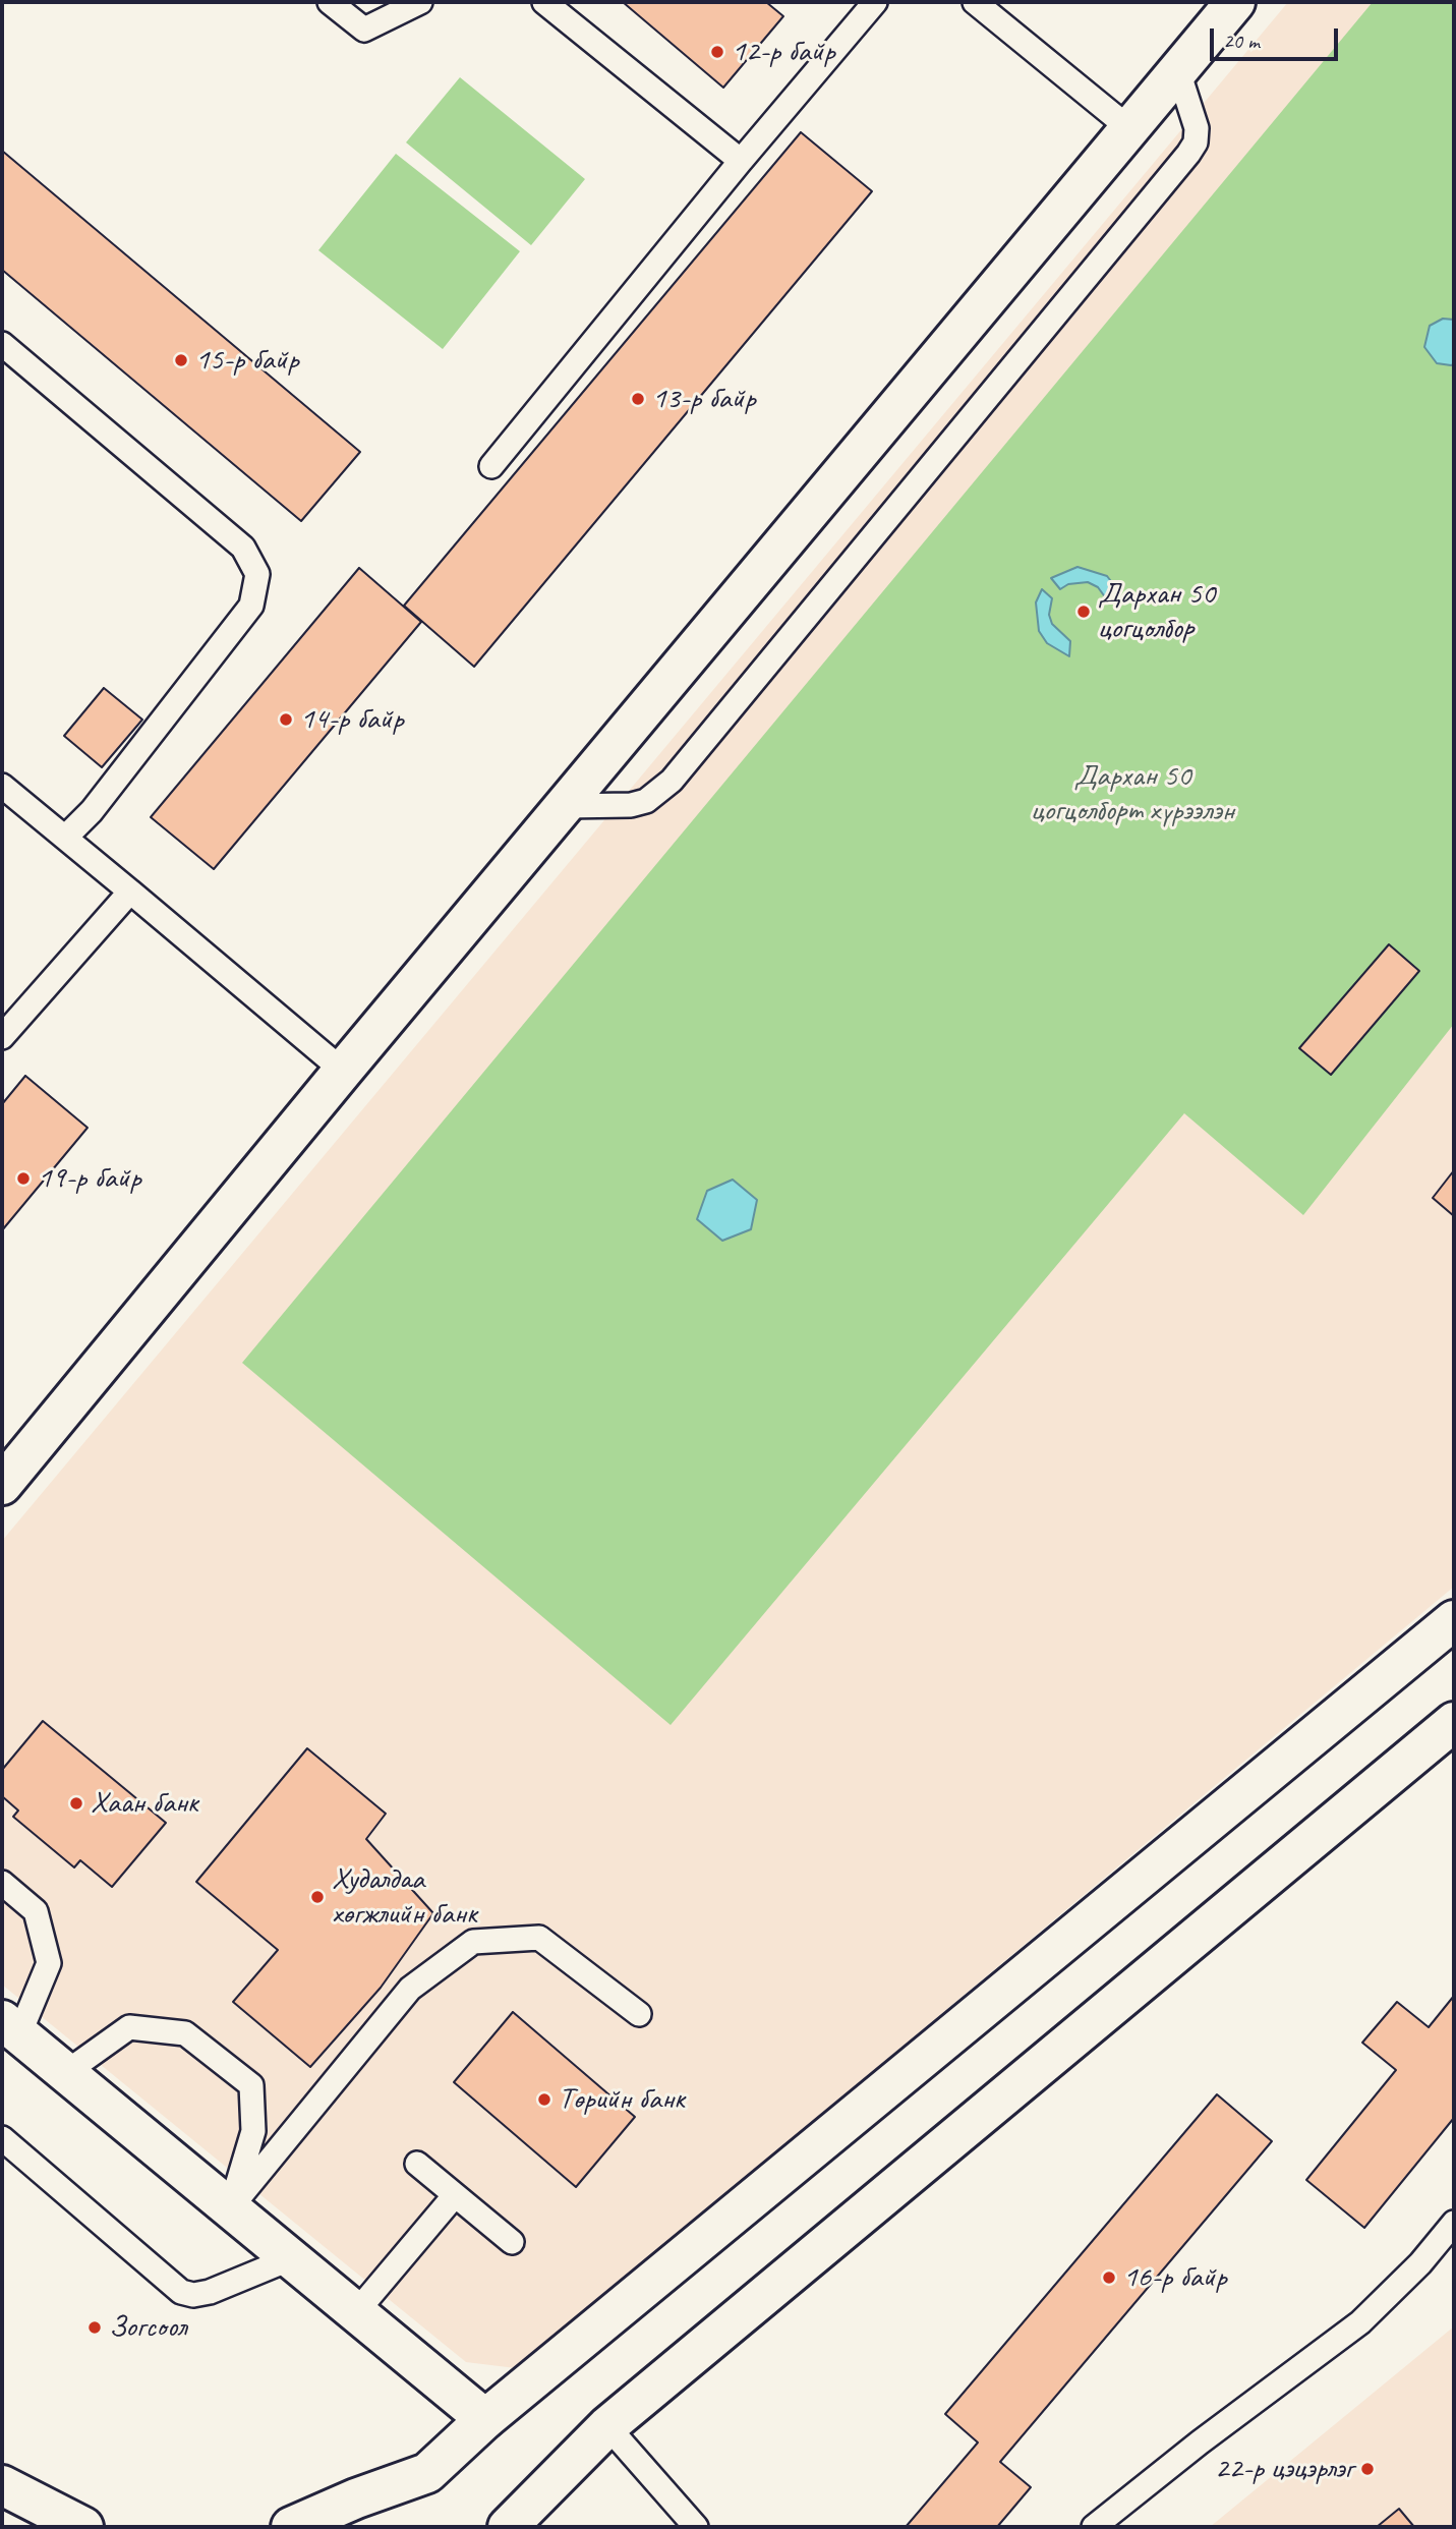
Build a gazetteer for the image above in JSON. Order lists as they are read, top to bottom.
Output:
{
  "parks": ["Дархан 50 цогцолборт хүрээлэн"],
  "places": [
    "12-р байр",
    "15-р байр",
    "13-р байр",
    "Дархан 50 цогцолбор",
    "14-р байр",
    "19-р байр",
    "Хаан банк",
    "Худалдаа хөгжлийн банк",
    "Төрийн банк",
    "16-р байр",
    "Зогсоол",
    "22-р цэцэрлэг"
  ],
  "scale_bar": "20 m"
}
